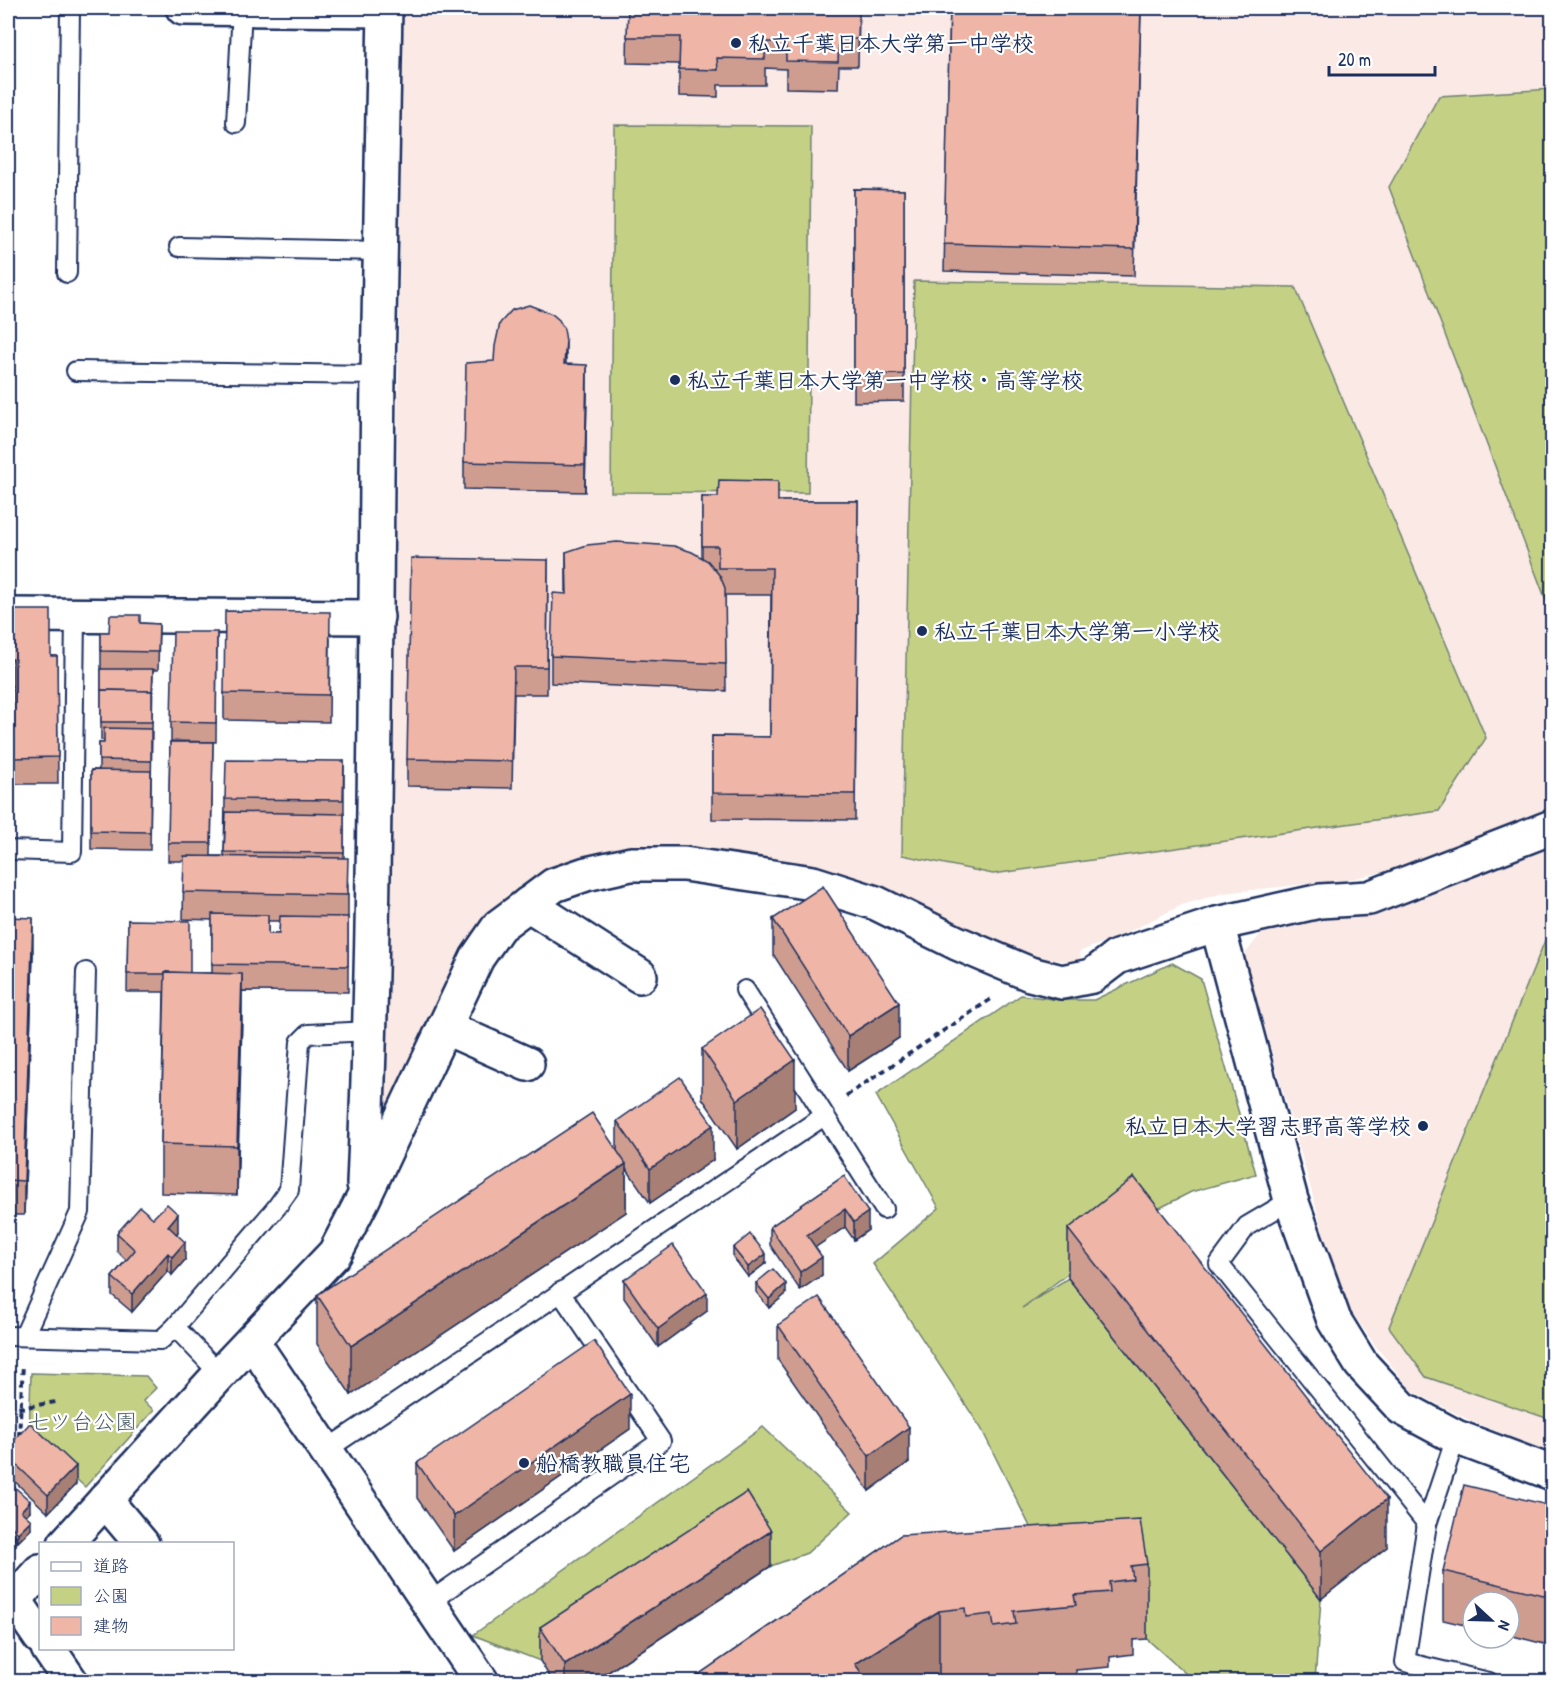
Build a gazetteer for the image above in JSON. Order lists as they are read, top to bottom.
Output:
{
  "parks": ["七ツ台公園"],
  "places": [
    "私立千葉日本大学第一中学校",
    "私立千葉日本大学第一中学校・高等学校",
    "私立千葉日本大学第一小学校",
    "私立日本大学習志野高等学校",
    "船橋教職員住宅"
  ],
  "legend": ["道路", "公園", "建物"],
  "scale_bar": "20 m",
  "north": "right"
}
